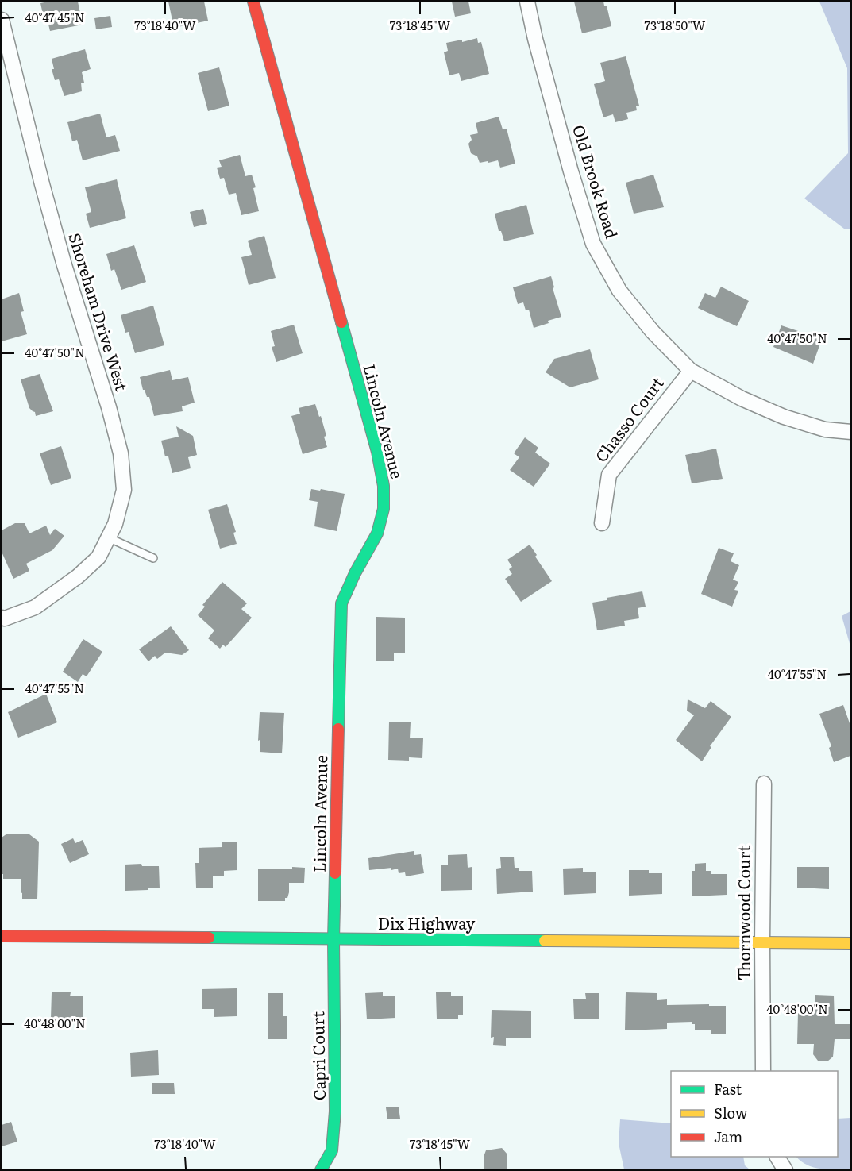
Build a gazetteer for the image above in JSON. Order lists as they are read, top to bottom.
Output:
{
  "streets": {
    "street": [
      "Old Brook Road",
      "Shoreham Drive West",
      "Chasso Court",
      "Lincoln Avenue",
      "Thornwood Court",
      "Dix Highway",
      "Capri Court"
    ]
  },
  "crossings": [
    ["Old Brook Road", "Chasso Court"],
    ["Lincoln Avenue", "Dix Highway"],
    ["Lincoln Avenue", "Capri Court"],
    ["Thornwood Court", "Dix Highway"],
    ["Dix Highway", "Capri Court"]
  ],
  "legend": ["Fast", "Slow", "Jam"],
  "coordinates": [
    "40°47'45\"N",
    "73°18'40\"W",
    "73°18'45\"W",
    "73°18'50\"W",
    "40°47'50\"N",
    "40°47'55\"N",
    "40°48'00\"N"
  ]
}
